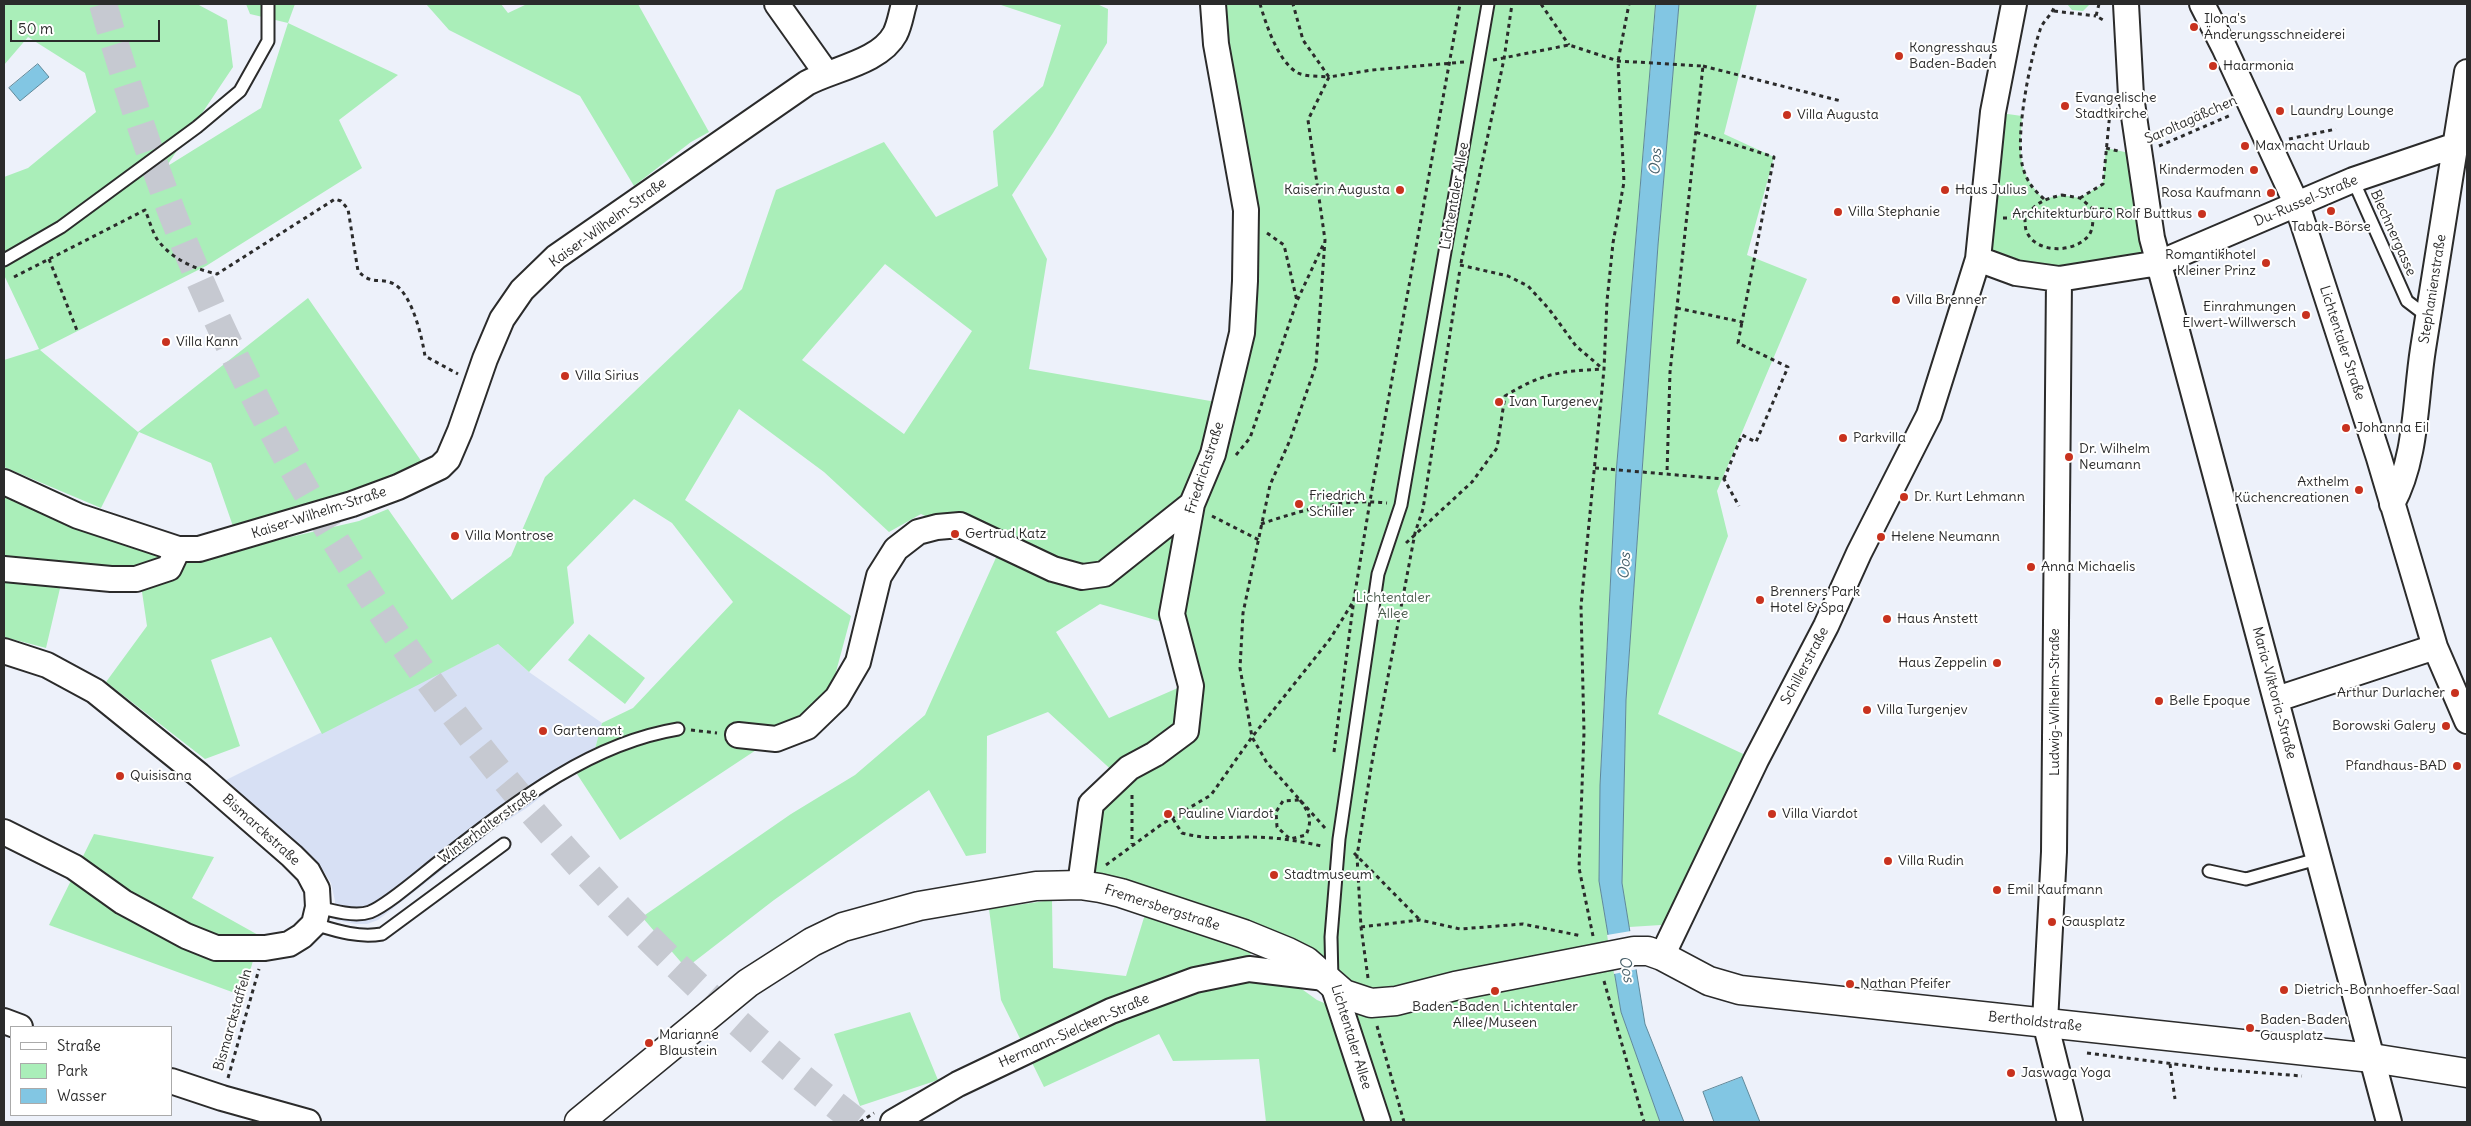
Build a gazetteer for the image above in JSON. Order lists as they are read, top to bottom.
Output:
{
  "streets": {
    "main road": ["Fremersbergstraße", "Bertholdstraße"],
    "street": [
      "Lichtentaler Allee",
      "Du-Russel-Straße",
      "Kaiser-Wilhelm-Straße",
      "Stephanienstraße",
      "Lichtentaler Straße",
      "Friedrichstraße",
      "Schillerstraße",
      "Maria-Viktoria-Straße",
      "Ludwig-Wilhelm-Straße",
      "Bismarckstraße",
      "Hermann-Sielcken-Straße"
    ],
    "lane": ["Blechnergasse", "Winterhalterstraße"],
    "path": ["Saroltagäßchen", "Bismarckstaffeln"]
  },
  "crossings": [
    ["Saroltagäßchen", "Lichtentaler Straße"],
    ["Saroltagäßchen", "Maria-Viktoria-Straße"],
    ["Lichtentaler Allee", "Fremersbergstraße"],
    ["Lichtentaler Allee", "Hermann-Sielcken-Straße"],
    ["Du-Russel-Straße", "Blechnergasse"],
    ["Du-Russel-Straße", "Stephanienstraße"],
    ["Du-Russel-Straße", "Lichtentaler Straße"],
    ["Du-Russel-Straße", "Schillerstraße"],
    ["Du-Russel-Straße", "Maria-Viktoria-Straße"],
    ["Du-Russel-Straße", "Ludwig-Wilhelm-Straße"],
    ["Blechnergasse", "Stephanienstraße"],
    ["Stephanienstraße", "Lichtentaler Straße"],
    ["Friedrichstraße", "Fremersbergstraße"],
    ["Schillerstraße", "Bertholdstraße"],
    ["Maria-Viktoria-Straße", "Bertholdstraße"],
    ["Ludwig-Wilhelm-Straße", "Bertholdstraße"],
    ["Winterhalterstraße", "Bismarckstraße"],
    ["Fremersbergstraße", "Bertholdstraße"],
    ["Fremersbergstraße", "Hermann-Sielcken-Straße"]
  ],
  "water": ["Oos"],
  "parks": ["Lichtentaler Allee"],
  "places": [
    "Ilona's Änderungsschneiderei",
    "Kongresshaus Baden-Baden",
    "Haarmonia",
    "Evangelische Stadtkirche",
    "Laundry Lounge",
    "Villa Augusta",
    "Max macht Urlaub",
    "Kindermoden",
    "Kaiserin Augusta",
    "Haus Julius",
    "Rosa Kaufmann",
    "Tabak-Börse",
    "Villa Stephanie",
    "Architekturbüro Rolf Buttkus",
    "Romantikhotel Kleiner Prinz",
    "Villa Brenner",
    "Einrahmungen Elwert-Willwersch",
    "Villa Kann",
    "Villa Sirius",
    "Ivan Turgenev",
    "Johanna Eil",
    "Parkvilla",
    "Dr. Wilhelm Neumann",
    "Axthelm Küchencreationen",
    "Dr. Kurt Lehmann",
    "Friedrich Schiller",
    "Gertrud Katz",
    "Villa Montrose",
    "Helene Neumann",
    "Anna Michaelis",
    "Brenners Park Hotel & Spa",
    "Haus Anstett",
    "Haus Zeppelin",
    "Arthur Durlacher",
    "Belle Epoque",
    "Villa Turgenjev",
    "Borowski Galery",
    "Gartenamt",
    "Pfandhaus-BAD",
    "Quisisana",
    "Pauline Viardot",
    "Villa Viardot",
    "Villa Rudin",
    "Stadtmuseum",
    "Emil Kaufmann",
    "Gausplatz",
    "Nathan Pfeifer",
    "Dietrich-Bonnhoeffer-Saal",
    "Baden-Baden Lichtentaler Allee/Museen",
    "Baden-Baden Gausplatz",
    "Marianne Blaustein",
    "Jaswaga Yoga"
  ],
  "legend": ["Straße", "Park", "Wasser"],
  "scale_bar": "50 m"
}
